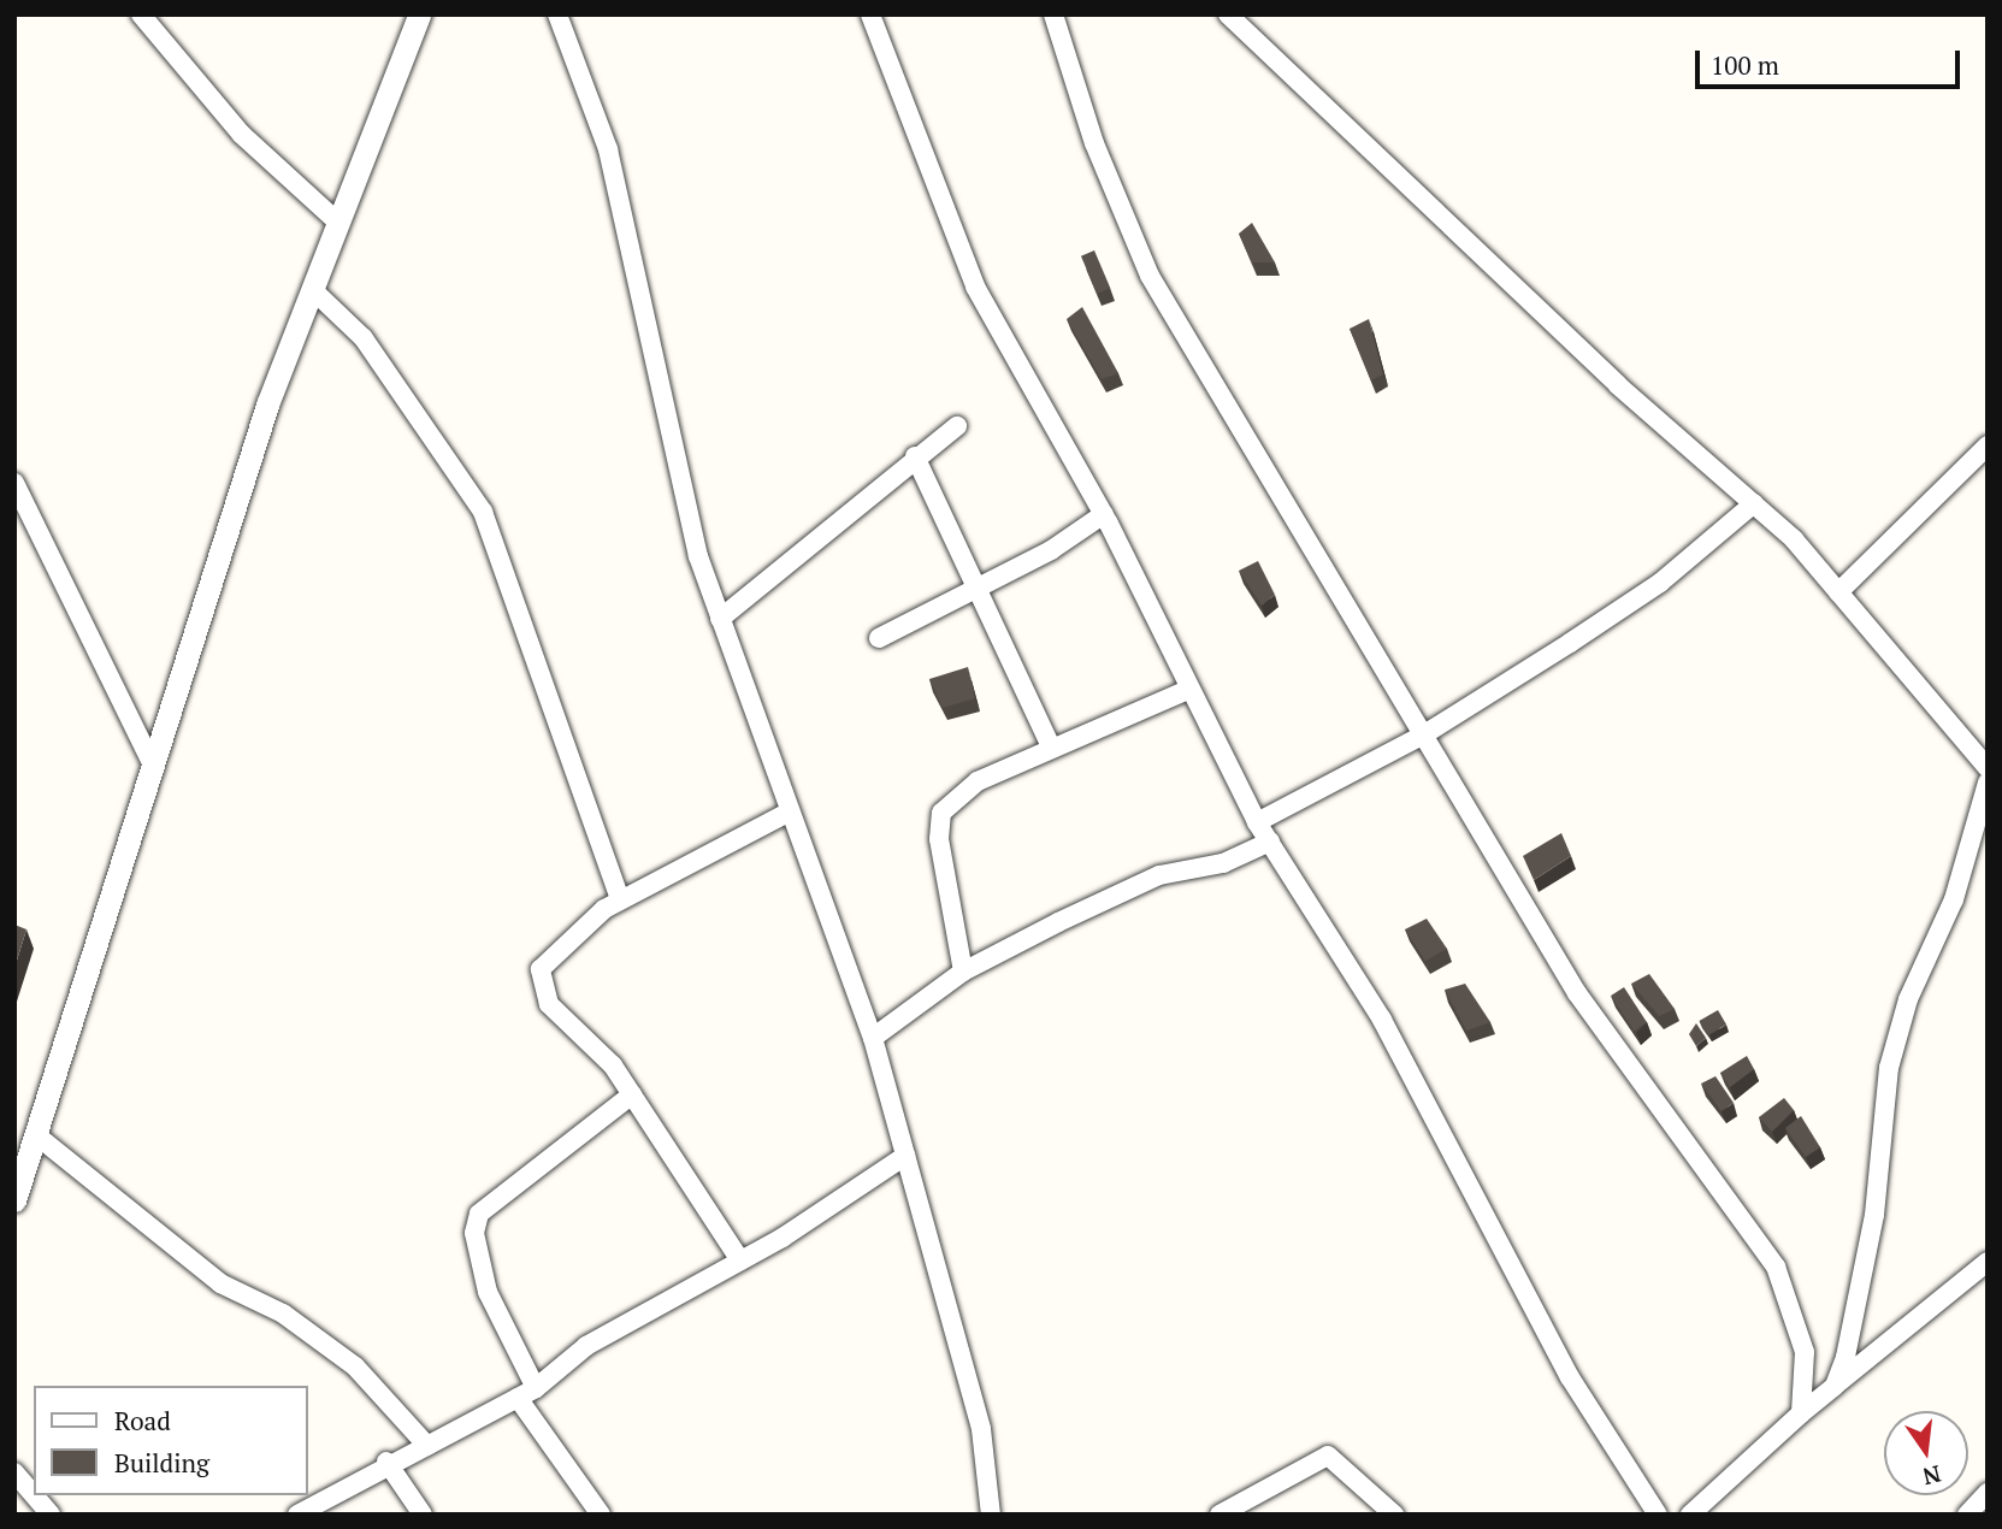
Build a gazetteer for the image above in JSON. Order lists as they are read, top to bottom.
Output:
{
  "legend": ["Road", "Building"],
  "scale_bar": "100 m",
  "north": "bottom"
}
